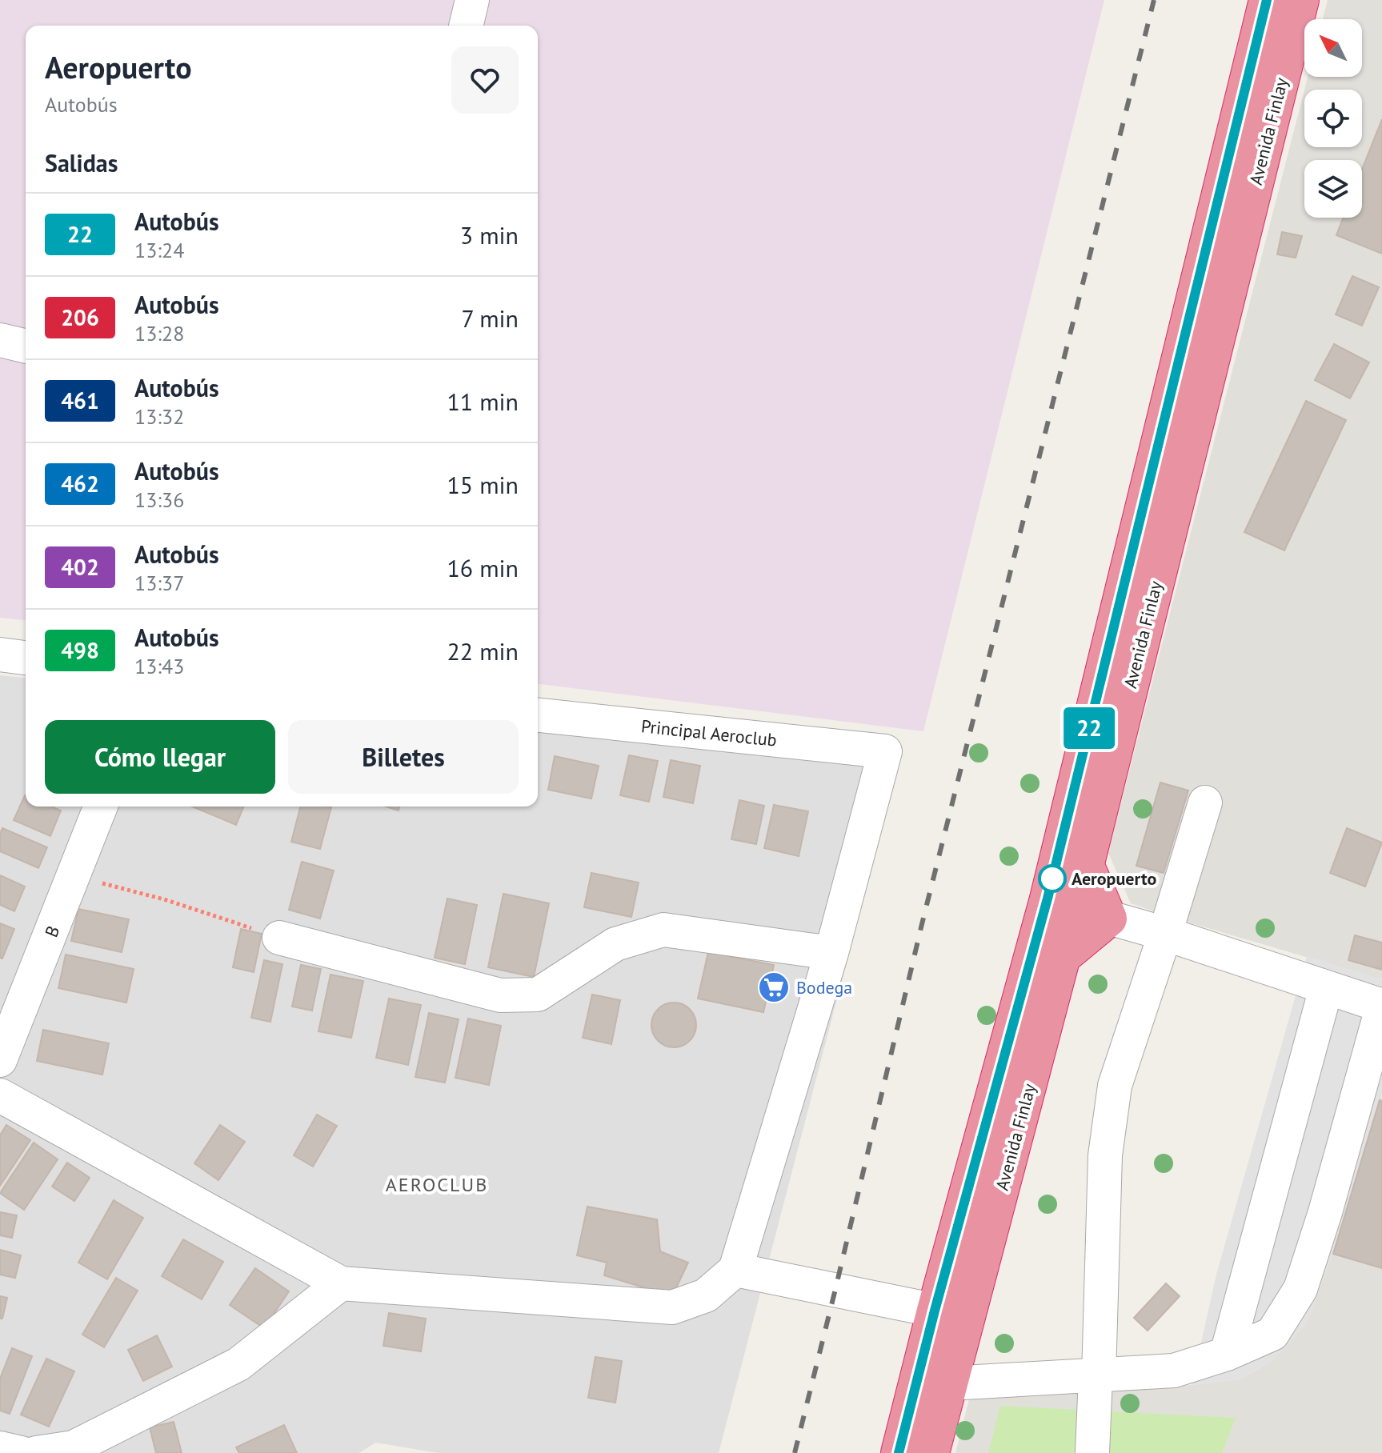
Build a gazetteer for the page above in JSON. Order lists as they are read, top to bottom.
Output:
{
  "streets": {
    "highway": ["Avenida Finlay"],
    "street": ["Principal Aeroclub", "B"]
  },
  "districts": ["AEROCLUB"],
  "places": {
    "other": ["Aeropuerto"],
    "supermarket": ["Bodega"]
  },
  "lines": ["bus line 22"],
  "north": "top left",
  "page": {
    "on_map": "22",
    "heading": [
      ["Aeropuerto", "Autobús"],
      "Salidas"
    ],
    "list": [
      {
        "mark": "22",
        "name": "Autobús",
        "note": "13:24",
        "value": "3 min"
      },
      {
        "mark": "206",
        "name": "Autobús",
        "note": "13:28",
        "value": "7 min"
      },
      {
        "mark": "461",
        "name": "Autobús",
        "note": "13:32",
        "value": "11 min"
      },
      {
        "mark": "462",
        "name": "Autobús",
        "note": "13:36",
        "value": "15 min"
      },
      {
        "mark": "402",
        "name": "Autobús",
        "note": "13:37",
        "value": "16 min"
      },
      {
        "mark": "498",
        "name": "Autobús",
        "note": "13:43",
        "value": "22 min"
      }
    ],
    "buttons": ["Cómo llegar", "Billetes"]
  }
}
